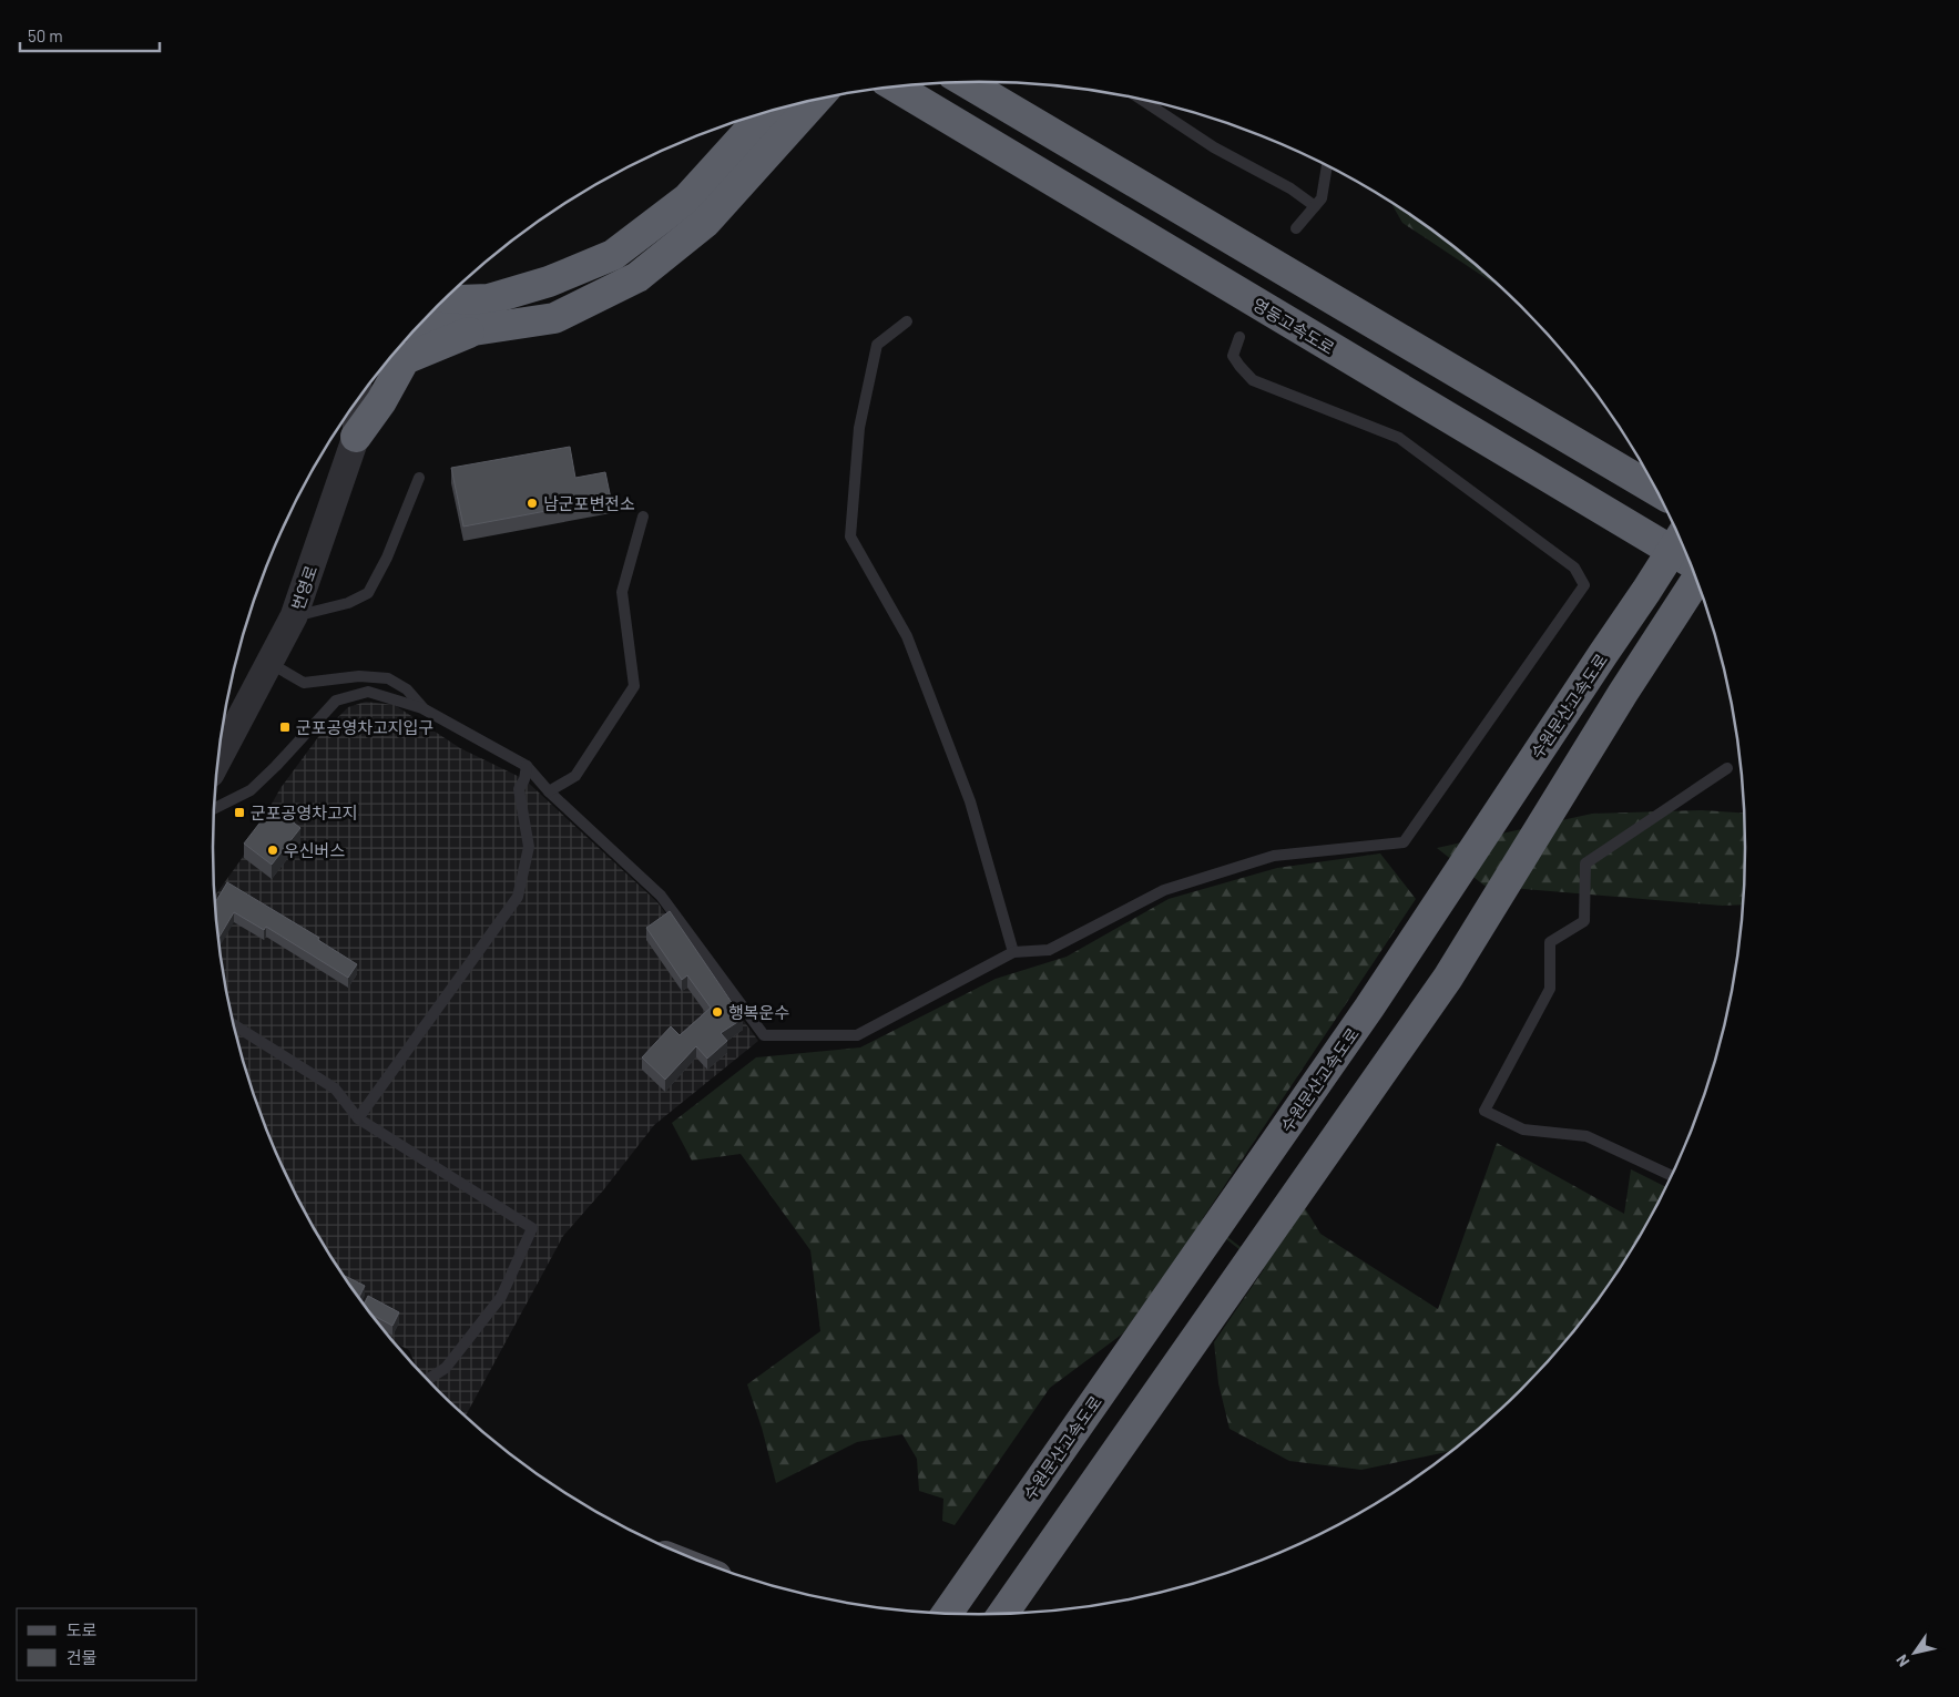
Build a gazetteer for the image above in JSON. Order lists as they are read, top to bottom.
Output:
{
  "streets": {
    "highway": ["영동고속도로", "수원문산고속도로"],
    "street": ["번영로"]
  },
  "places": {
    "other": ["남군포변전소", "우신버스", "행복운수"],
    "transit": ["군포공영차고지입구", "군포공영차고지"]
  },
  "legend": ["도로", "건물"],
  "scale_bar": "50 m",
  "north": "bottom left"
}
